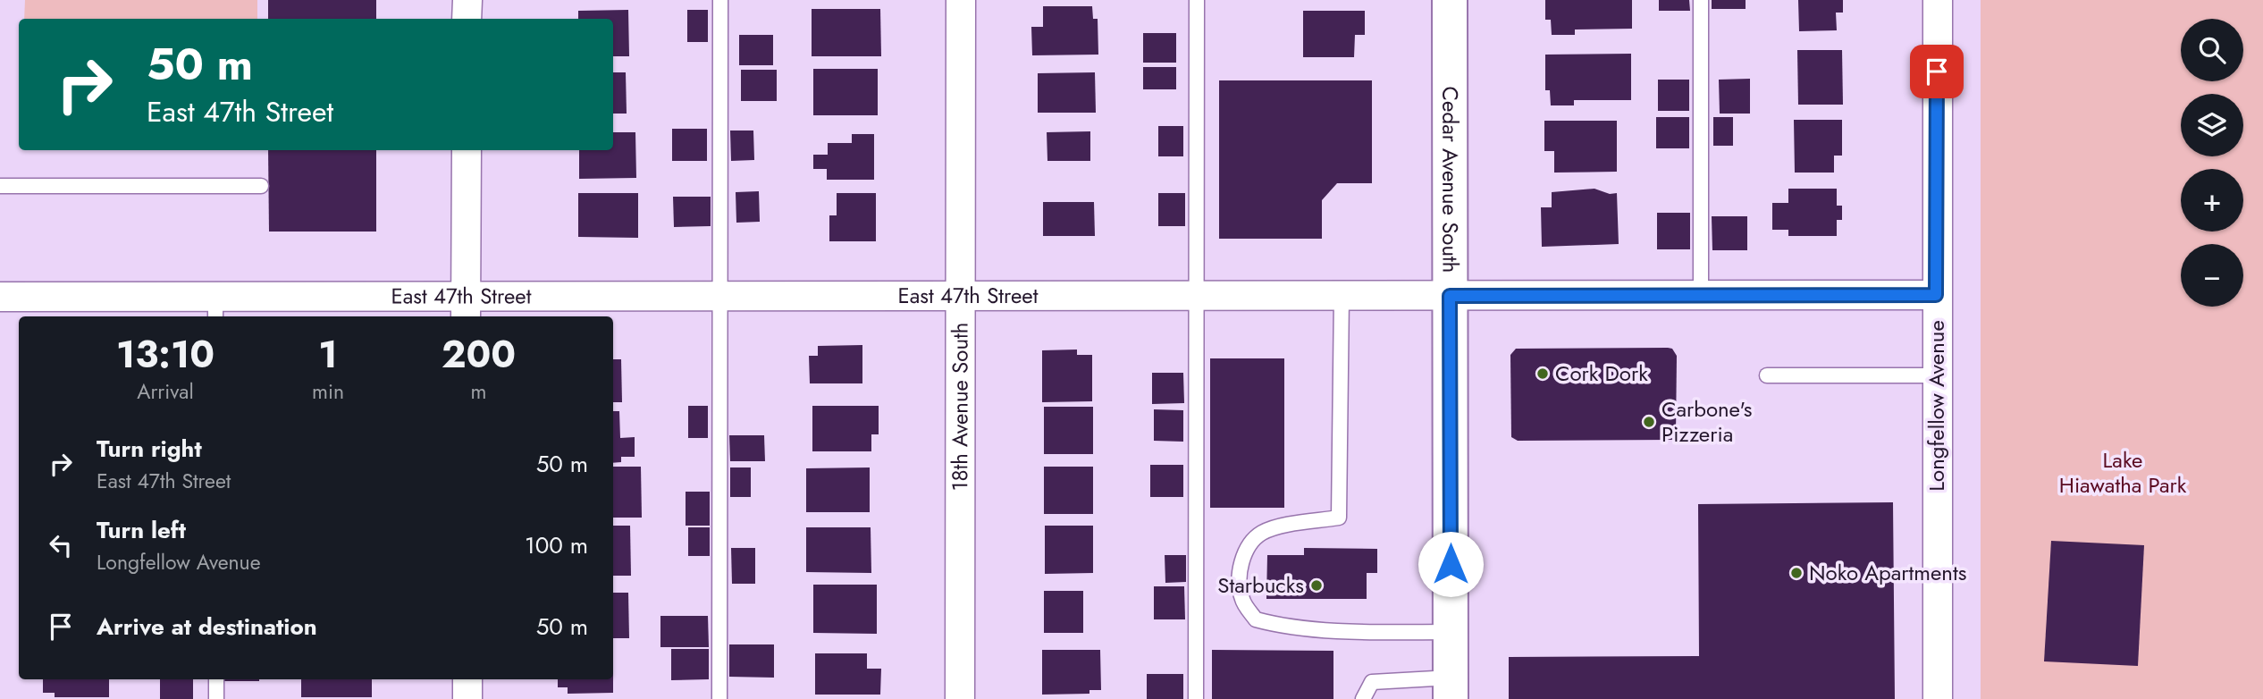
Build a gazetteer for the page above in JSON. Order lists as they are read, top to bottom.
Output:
{
  "streets": {
    "main road": ["Cedar Avenue South"],
    "street": ["East 47th Street", "18th Avenue South", "Longfellow Avenue"]
  },
  "crossings": [
    ["Cedar Avenue South", "East 47th Street"],
    ["East 47th Street", "18th Avenue South"],
    ["East 47th Street", "Longfellow Avenue"]
  ],
  "parks": ["Lake Hiawatha Park"],
  "places": [
    "Cork Dork",
    "Carbone's Pizzeria",
    "Noko Apartments",
    "Starbucks"
  ],
  "page": {
    "map_buttons": ["+", "−"],
    "turn": ["50 m", "East 47th Street"],
    "eta": [
      "13:10",
      "Arrival",
      "1",
      "min",
      "200",
      "m"
    ],
    "list": [
      {
        "name": "Turn right",
        "note": "East 47th Street",
        "value": "50 m"
      },
      {
        "name": "Turn left",
        "note": "Longfellow Avenue",
        "value": "100 m"
      },
      {
        "name": "Arrive at destination",
        "value": "50 m"
      }
    ]
  }
}
